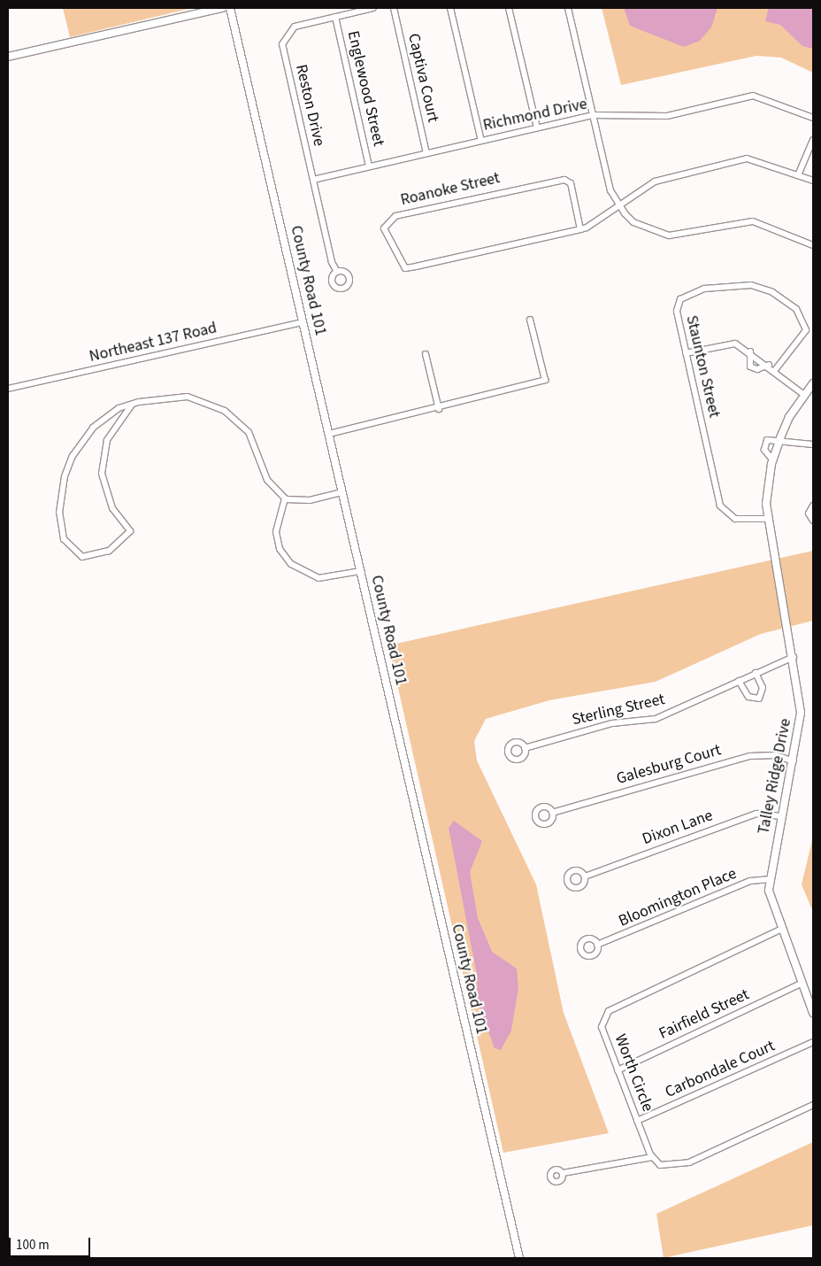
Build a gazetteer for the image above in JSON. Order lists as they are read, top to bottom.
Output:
{
  "streets": {
    "street": [
      "Captiva Court",
      "Englewood Street",
      "Reston Drive",
      "Richmond Drive",
      "Roanoke Street",
      "County Road 101",
      "Northeast 137 Road",
      "Staunton Street",
      "Sterling Street",
      "Galesburg Court",
      "Talley Ridge Drive",
      "Dixon Lane",
      "Bloomington Place",
      "Fairfield Street",
      "Carbondale Court",
      "Worth Circle"
    ]
  },
  "crossings": [
    ["Captiva Court", "Richmond Drive"],
    ["Englewood Street", "Reston Drive"],
    ["Englewood Street", "Richmond Drive"],
    ["Reston Drive", "Richmond Drive"],
    ["County Road 101", "Northeast 137 Road"],
    ["Staunton Street", "Talley Ridge Drive"],
    ["Sterling Street", "Talley Ridge Drive"],
    ["Galesburg Court", "Talley Ridge Drive"],
    ["Talley Ridge Drive", "Dixon Lane"],
    ["Talley Ridge Drive", "Bloomington Place"],
    ["Talley Ridge Drive", "Fairfield Street"],
    ["Talley Ridge Drive", "Worth Circle"],
    ["Fairfield Street", "Worth Circle"],
    ["Carbondale Court", "Worth Circle"]
  ],
  "scale_bar": "100 m"
}
